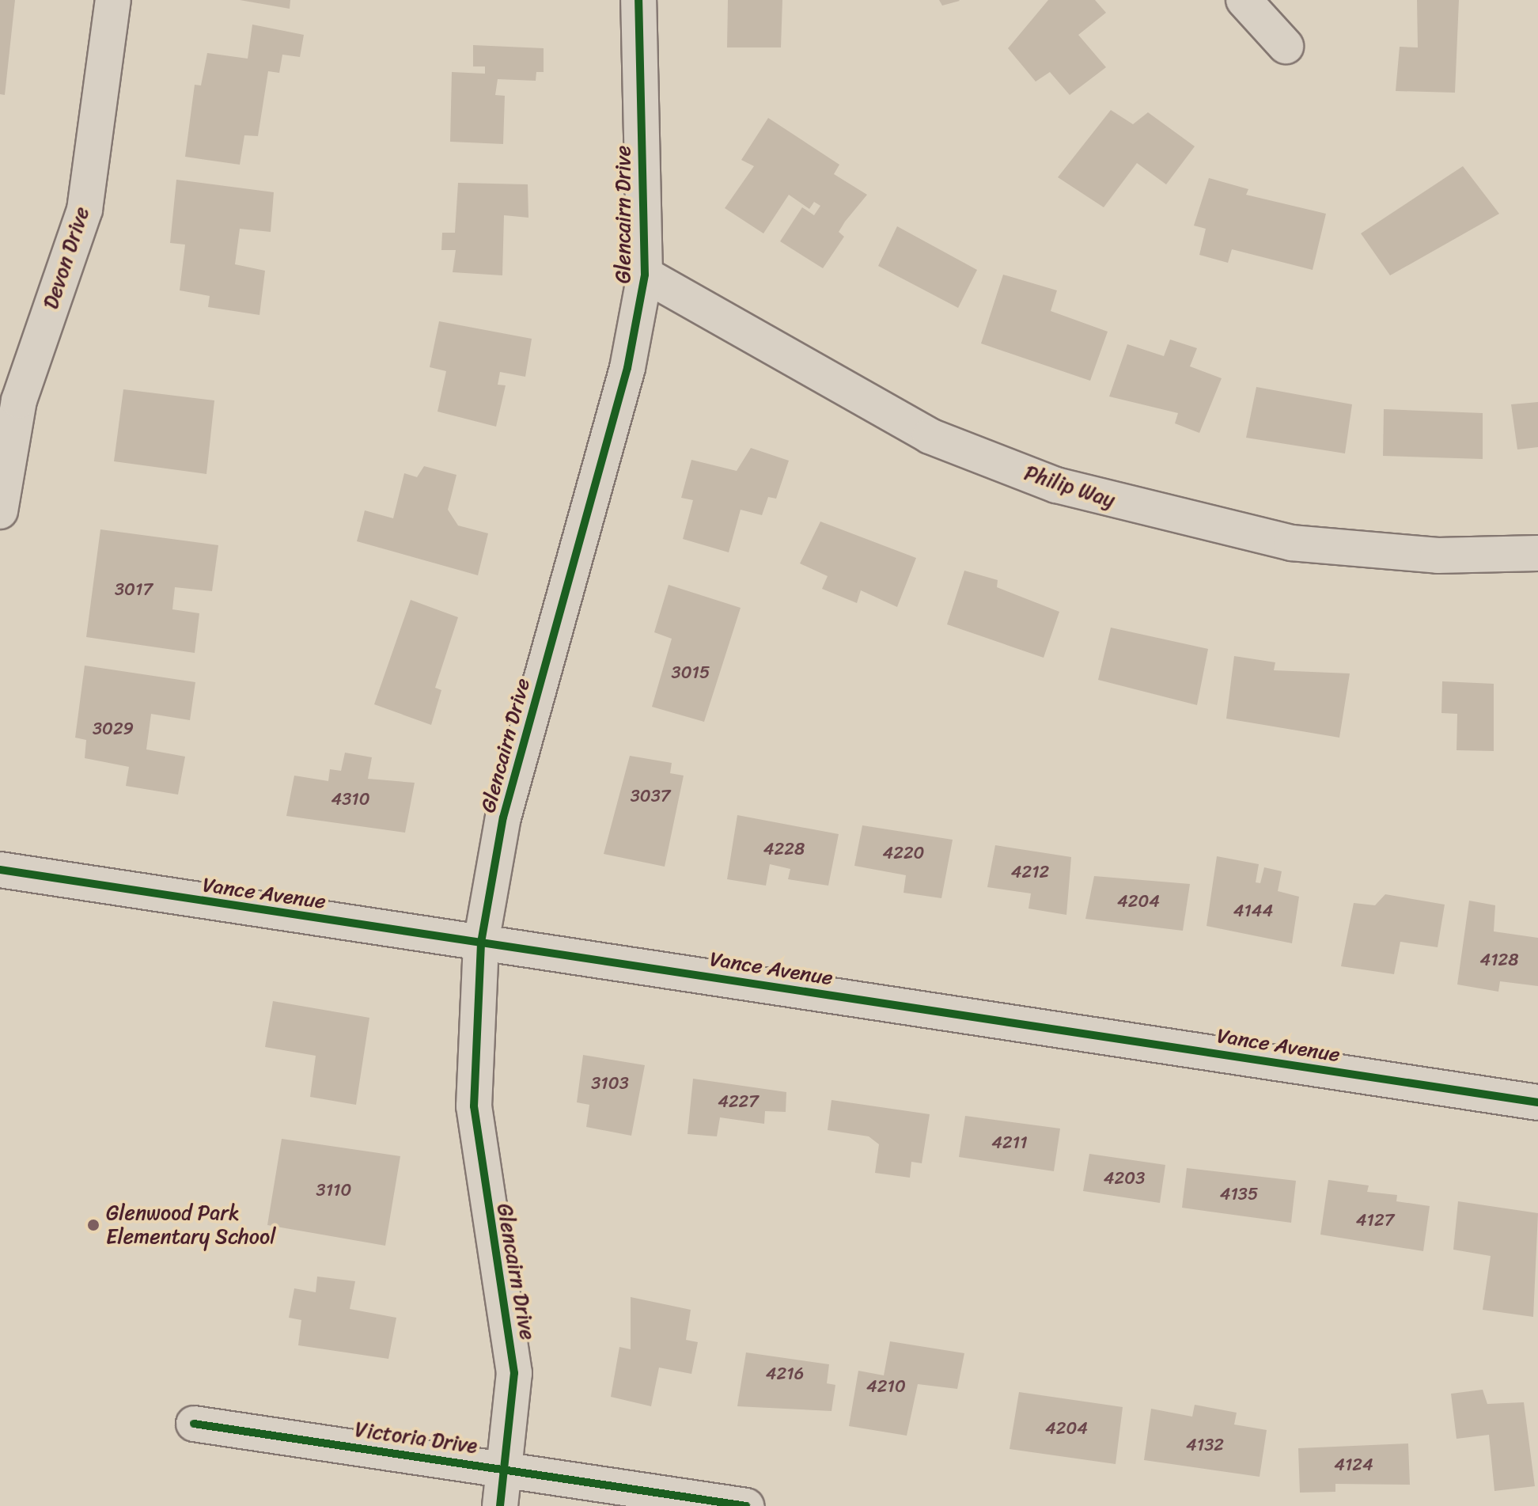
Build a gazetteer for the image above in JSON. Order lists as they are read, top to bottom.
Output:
{
  "streets": {
    "street": [
      "Glencairn Drive",
      "Devon Drive",
      "Philip Way",
      "Vance Avenue",
      "Victoria Drive"
    ]
  },
  "crossings": [
    ["Glencairn Drive", "Philip Way"],
    ["Glencairn Drive", "Vance Avenue"],
    ["Glencairn Drive", "Victoria Drive"]
  ],
  "places": ["Glenwood Park Elementary School"],
  "house_numbers": [
    "3017",
    "3015",
    "3029",
    "3037",
    "4310",
    "4228",
    "4220",
    "4212",
    "4204",
    "4144",
    "4128",
    "3103",
    "4227",
    "4211",
    "4203",
    "3110",
    "4135",
    "4127",
    "4216",
    "4210",
    "4204",
    "4132",
    "4124"
  ]
}
